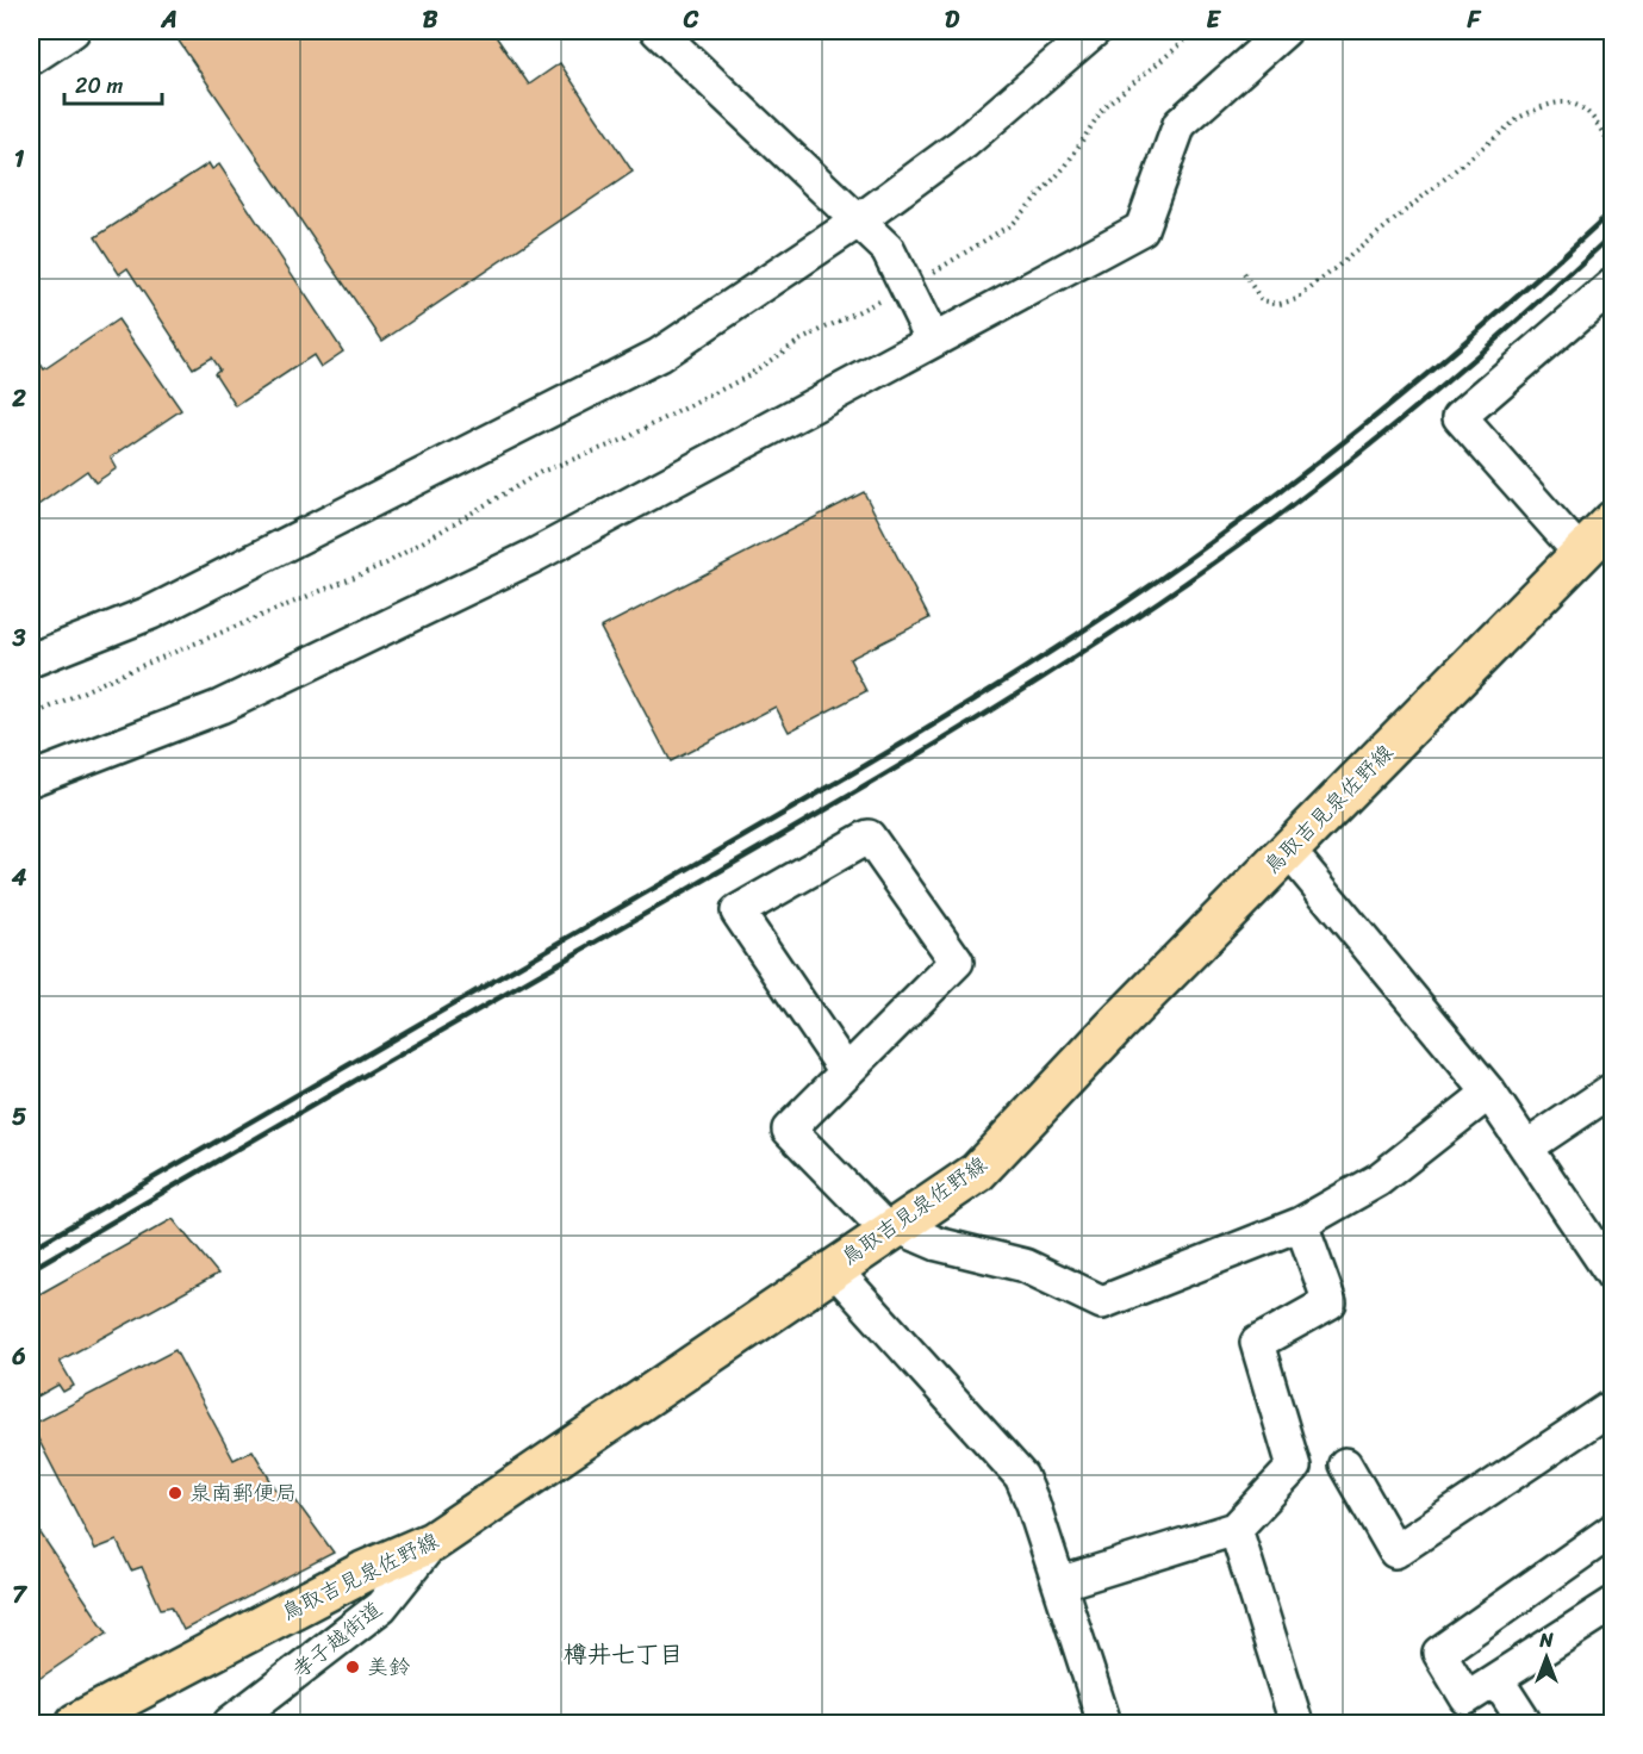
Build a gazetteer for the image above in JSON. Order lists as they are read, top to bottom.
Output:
{
  "streets": {
    "main road": ["鳥取吉見泉佐野線"],
    "street": ["孝子越街道"]
  },
  "crossings": [
    ["鳥取吉見泉佐野線", "孝子越街道"]
  ],
  "districts": ["樽井七丁目"],
  "places": ["泉南郵便局", "美鈴"],
  "scale_bar": "20 m",
  "north": "top",
  "grid": {
    "columns": [
      "A",
      "B",
      "C",
      "D",
      "E",
      "F"
    ],
    "rows": [
      "1",
      "2",
      "3",
      "4",
      "5",
      "6",
      "7"
    ]
  }
}
